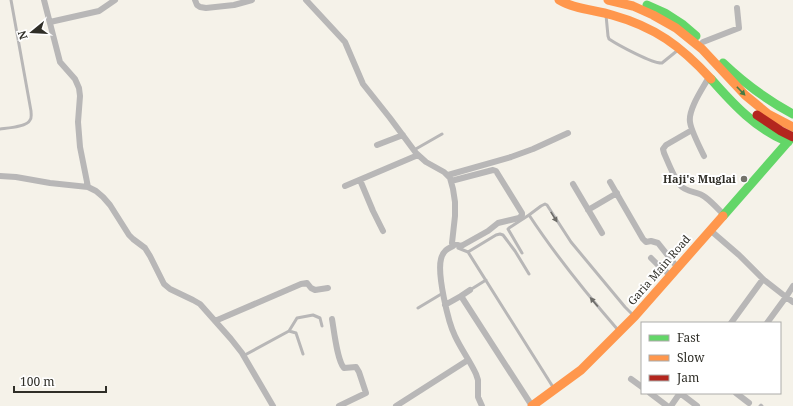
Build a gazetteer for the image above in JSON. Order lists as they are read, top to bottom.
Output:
{
  "streets": {
    "main road": ["Garia Main Road"]
  },
  "places": ["Haji's Muglai"],
  "legend": ["Fast", "Slow", "Jam"],
  "scale_bar": "100 m",
  "north": "left"
}
